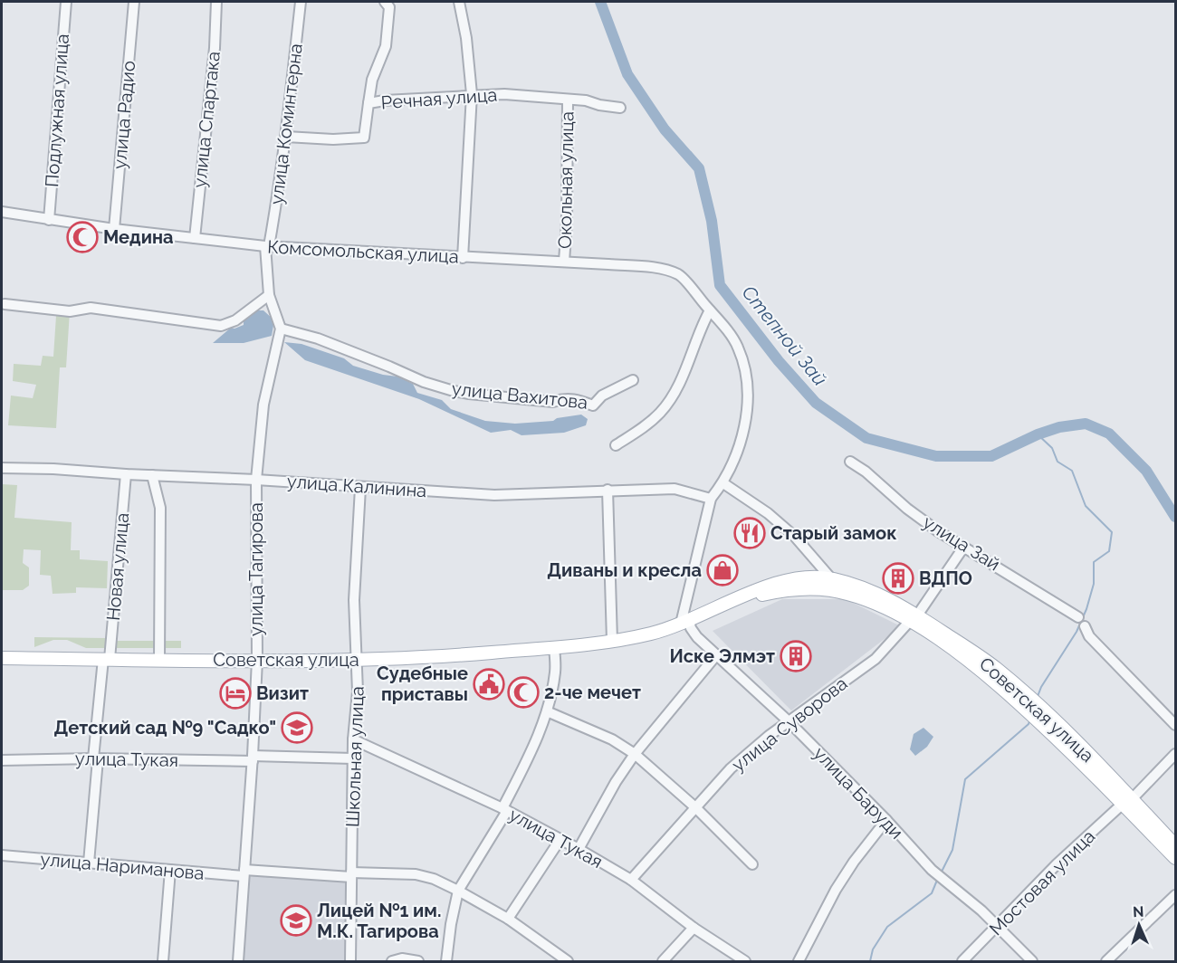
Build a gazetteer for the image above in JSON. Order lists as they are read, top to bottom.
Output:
{
  "streets": {
    "main road": ["Советская улица"],
    "street": [
      "Речная улица",
      "Подлужная улица",
      "улица Радио",
      "улица Спартака",
      "улица Коминтерна",
      "Окольная улица",
      "Комсомольская улица",
      "улица Вахитова",
      "улица Калинина",
      "улица Зай",
      "Новая улица",
      "улица Тагирова",
      "улица Суворова",
      "Школьная улица",
      "улица Тукая",
      "улица Баруди",
      "улица Нариманова",
      "Мостовая улица"
    ]
  },
  "crossings": [
    ["Речная улица", "улица Коминтерна"],
    ["Речная улица", "Окольная улица"],
    ["Подлужная улица", "Комсомольская улица"],
    ["улица Радио", "Комсомольская улица"],
    ["улица Спартака", "Комсомольская улица"],
    ["улица Коминтерна", "Комсомольская улица"],
    ["Окольная улица", "Комсомольская улица"],
    ["Комсомольская улица", "улица Калинина"],
    ["улица Вахитова", "улица Тагирова"],
    ["улица Калинина", "Новая улица"],
    ["улица Калинина", "улица Тагирова"],
    ["улица Калинина", "Школьная улица"],
    ["улица Зай", "улица Суворова"],
    ["Новая улица", "Советская улица"],
    ["Новая улица", "улица Тукая"],
    ["Новая улица", "улица Нариманова"],
    ["улица Тагирова", "Советская улица"],
    ["улица Тагирова", "улица Тукая"],
    ["улица Тагирова", "улица Нариманова"],
    ["Советская улица", "улица Суворова"],
    ["Советская улица", "Школьная улица"],
    ["Советская улица", "улица Баруди"],
    ["Советская улица", "Мостовая улица"],
    ["улица Суворова", "улица Тукая"],
    ["улица Суворова", "улица Баруди"],
    ["Школьная улица", "улица Тукая"],
    ["Школьная улица", "улица Нариманова"],
    ["улица Баруди", "Мостовая улица"]
  ],
  "water": ["Степной Зай"],
  "places": {
    "mosque": ["Медина", "2-че мечет"],
    "restaurant": ["Старый замок"],
    "shop": ["Диваны и кресла"],
    "building": ["ВДПО", "Иске Элмэт"],
    "public building": ["Судебные приставы"],
    "hotel": ["Визит"],
    "school or university": ["Детский сад №9 \"Садко\"", "Лицей №1 им. М.К. Тагирова"]
  },
  "north": "top"
}
